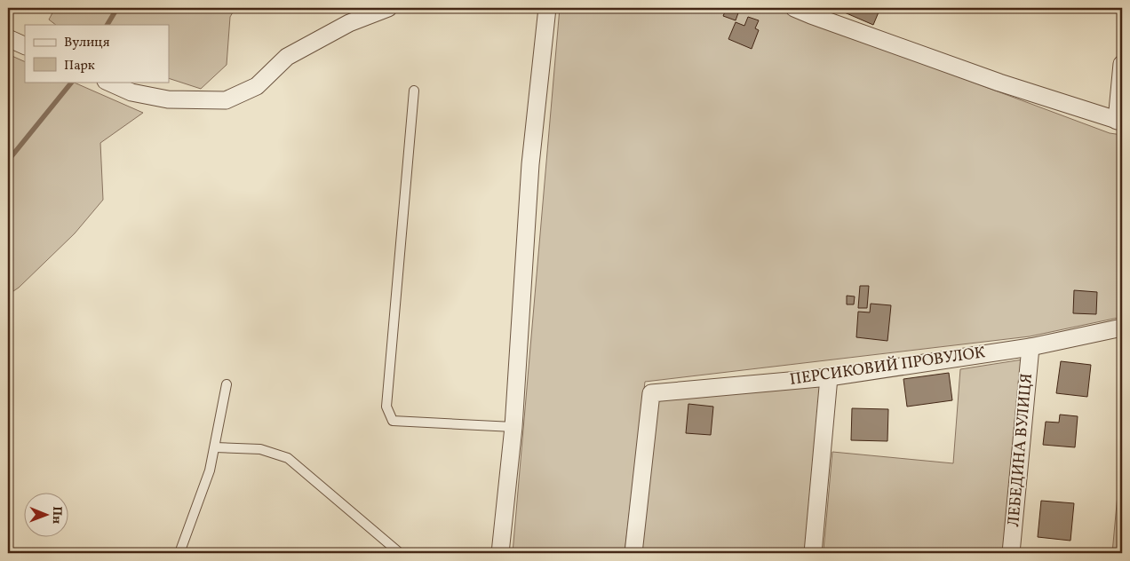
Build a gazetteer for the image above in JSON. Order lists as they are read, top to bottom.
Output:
{
  "streets": {
    "street": ["ПЕРСИКОВИЙ ПРОВУЛОК", "ЛЕБЕДИНА ВУЛИЦЯ"]
  },
  "crossings": [
    ["ПЕРСИКОВИЙ ПРОВУЛОК", "ЛЕБЕДИНА ВУЛИЦЯ"]
  ],
  "legend": ["Вулиця", "Парк"],
  "north": "right"
}
